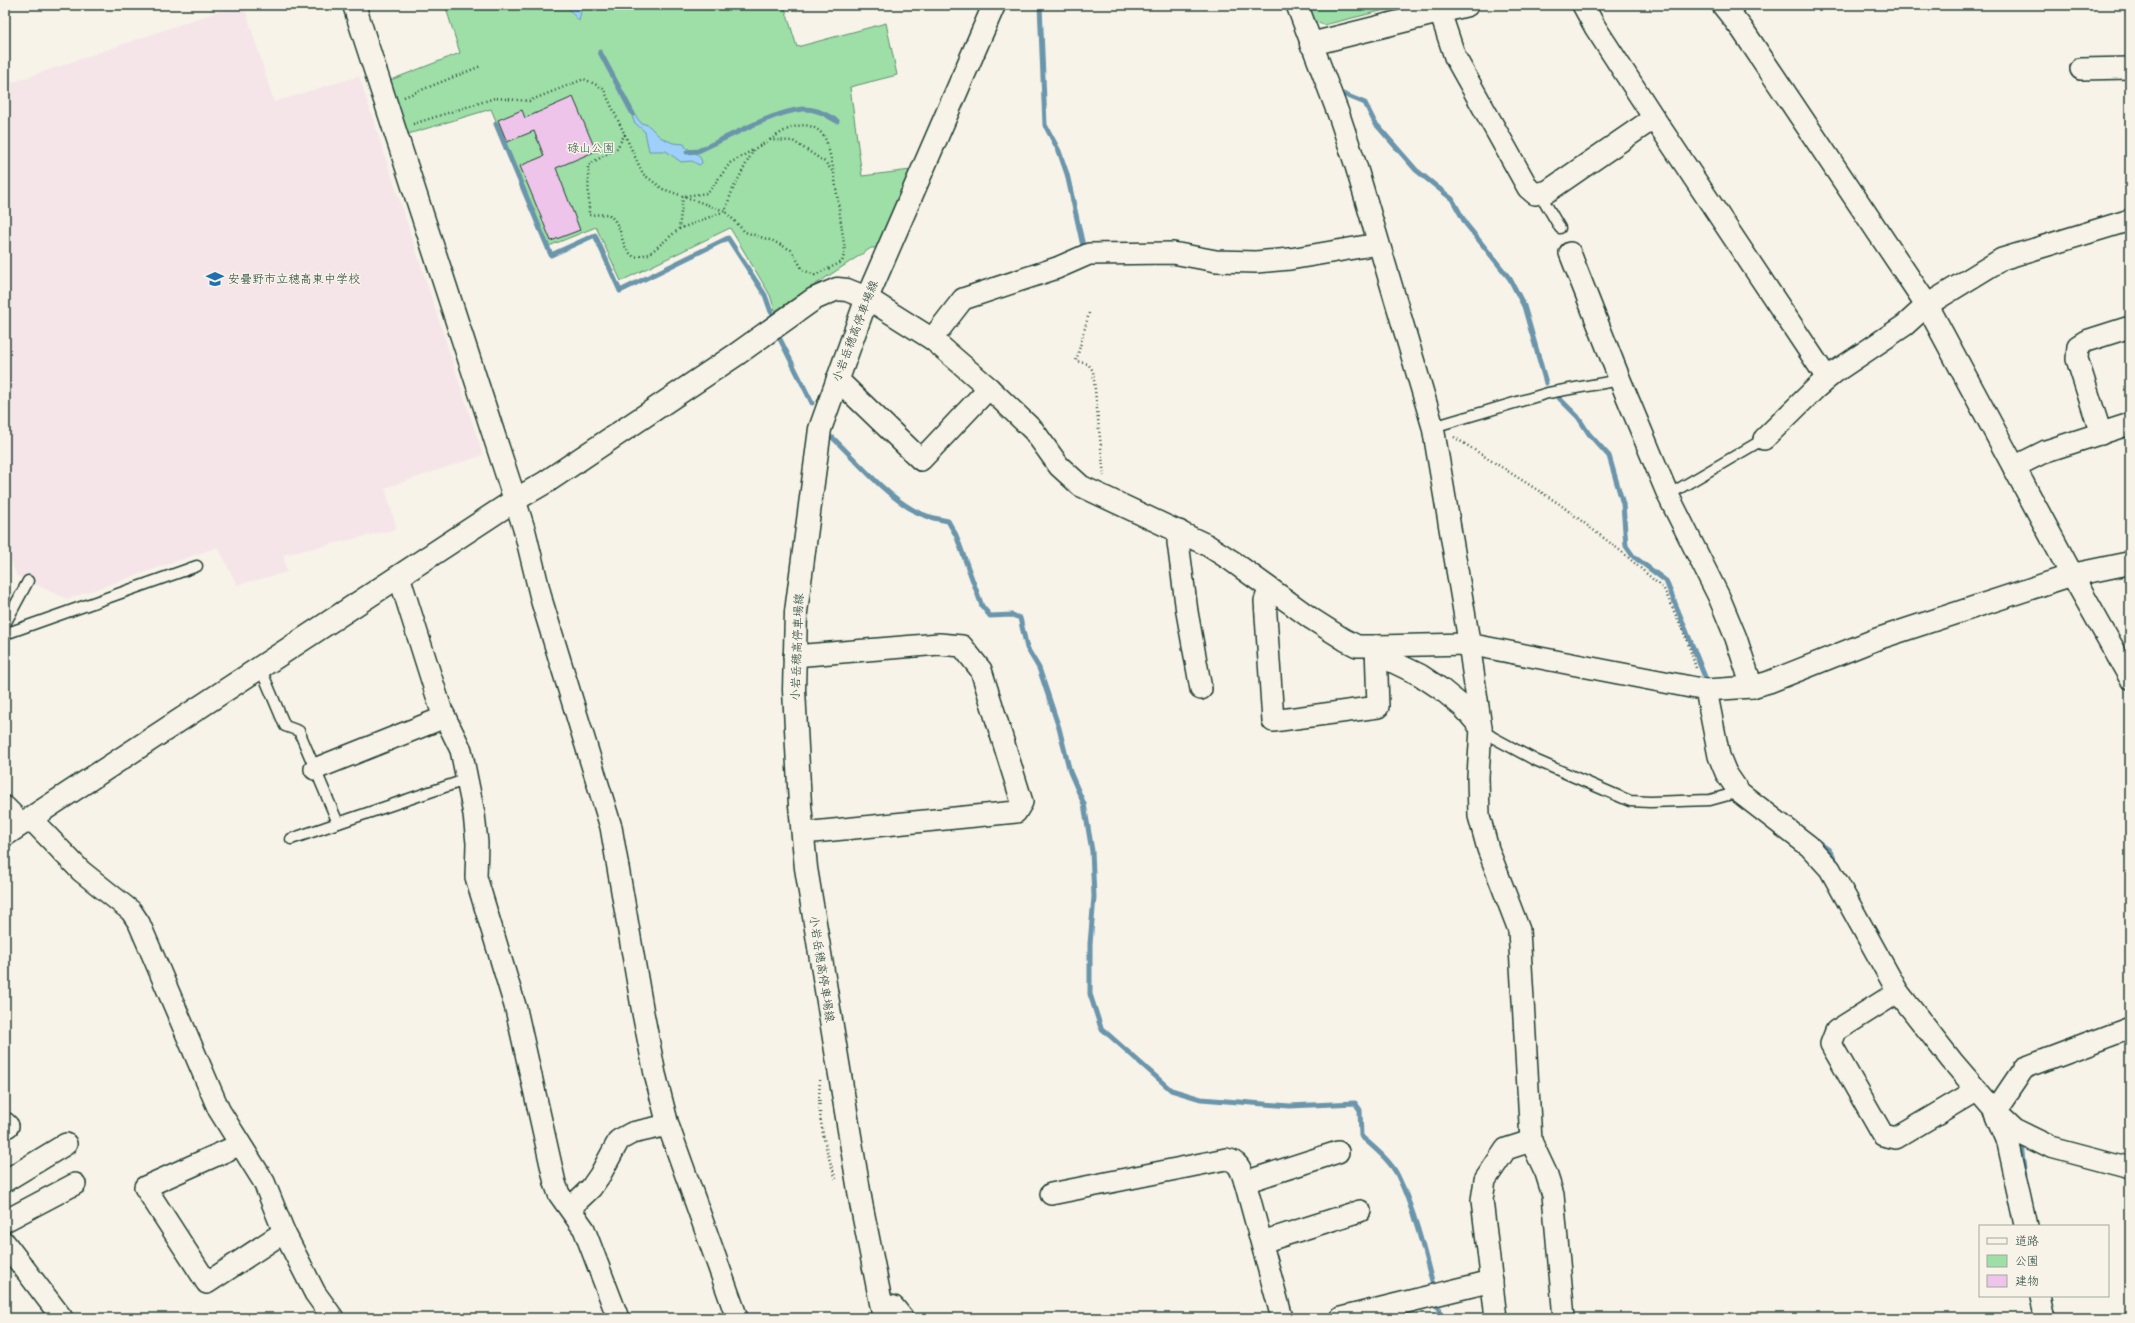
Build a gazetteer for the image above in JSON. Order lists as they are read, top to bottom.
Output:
{
  "streets": {
    "street": ["小岩岳穂高停車場線"]
  },
  "parks": ["碌山公園"],
  "places": {
    "school or university": ["安曇野市立穂高東中学校"]
  },
  "legend": ["道路", "公園", "建物"]
}
